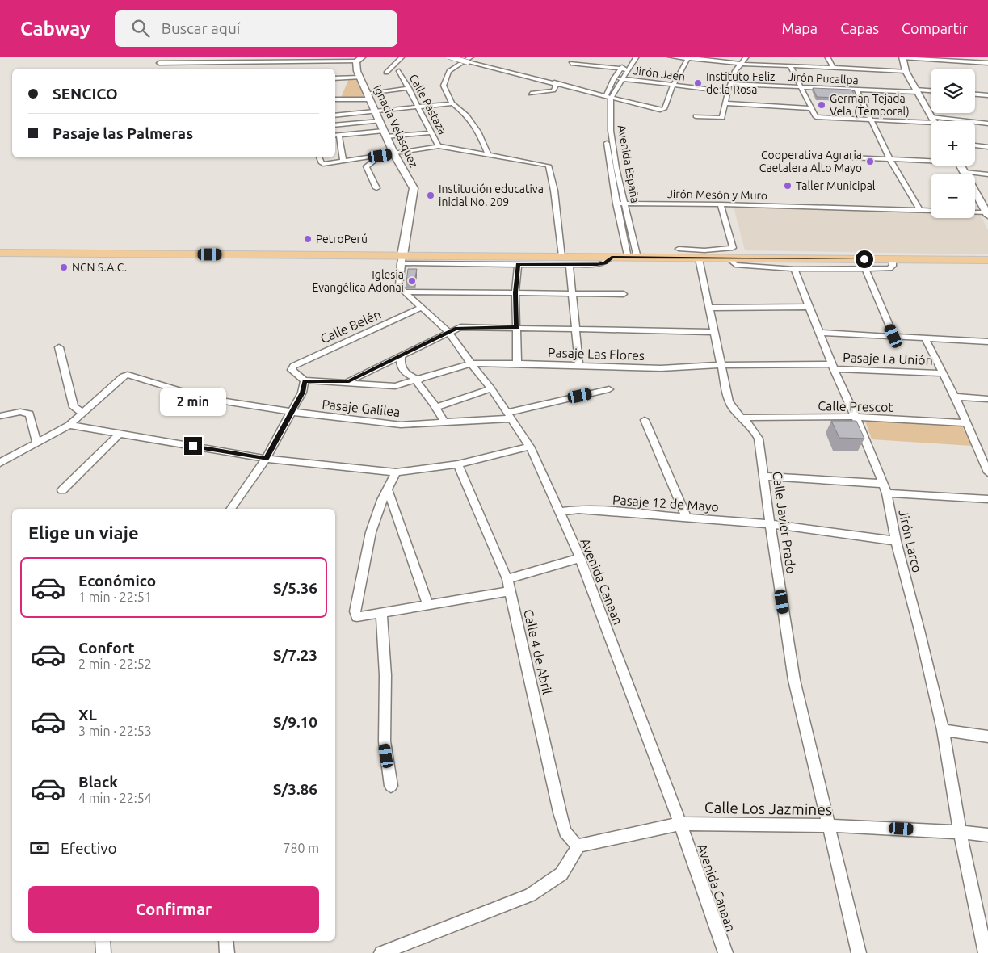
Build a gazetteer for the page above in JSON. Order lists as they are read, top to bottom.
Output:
{
  "streets": {
    "main road": ["Ignacia Velasquez"],
    "street": [
      "Jirón Jaen",
      "Jirón Pucallpa",
      "Calle Pastaza",
      "Avenida España",
      "Jirón Mesón y Muro",
      "Calle Belén",
      "Pasaje Las Flores",
      "Pasaje La Unión",
      "Calle Prescot",
      "Pasaje Galilea",
      "Pasaje 12 de Mayo",
      "Calle Javier Prado",
      "Jirón Larco",
      "Avenida Canaan",
      "Calle 4 de Abril",
      "Calle Los Jazmines"
    ]
  },
  "crossings": [
    ["Jirón Jaen", "Avenida España"],
    ["Avenida España", "Jirón Mesón y Muro"],
    ["Calle Belén", "Pasaje Las Flores"],
    ["Calle Belén", "Avenida Canaan"],
    ["Pasaje Las Flores", "Pasaje La Unión"],
    ["Pasaje Las Flores", "Calle Javier Prado"],
    ["Pasaje Las Flores", "Jirón Larco"],
    ["Pasaje Las Flores", "Avenida Canaan"],
    ["Pasaje La Unión", "Jirón Larco"],
    ["Calle Prescot", "Calle Javier Prado"],
    ["Calle Prescot", "Jirón Larco"],
    ["Pasaje Galilea", "Avenida Canaan"],
    ["Pasaje 12 de Mayo", "Calle Javier Prado"],
    ["Pasaje 12 de Mayo", "Jirón Larco"],
    ["Pasaje 12 de Mayo", "Avenida Canaan"],
    ["Calle Javier Prado", "Calle Los Jazmines"],
    ["Jirón Larco", "Calle Los Jazmines"],
    ["Avenida Canaan", "Calle Los Jazmines"],
    ["Calle 4 de Abril", "Calle Los Jazmines"]
  ],
  "places": [
    "Instituto Feliz de la Rosa",
    "German Tejada Vela (Temporal)",
    "Cooperativa Agraria Caetalera Alto Mayo",
    "Taller Municipal",
    "Institución educativa inicial No. 209",
    "PetroPerú",
    "NCN S.A.C.",
    "Iglesia Evangélica Adonai"
  ],
  "page": {
    "header": "Cabway",
    "search": "Buscar aquí",
    "nav": ["Mapa", "Capas", "Compartir"],
    "map_buttons": ["+", "−"],
    "banner": ["SENCICO", "Pasaje las Palmeras"],
    "bubble": "2 min",
    "heading": "Elige un viaje",
    "list": [
      {
        "name": "Económico",
        "note": "1 min · 22:51",
        "value": "S/5.36"
      },
      {
        "name": "Confort",
        "note": "2 min · 22:52",
        "value": "S/7.23"
      },
      {
        "name": "XL",
        "note": "3 min · 22:53",
        "value": "S/9.10"
      },
      {
        "name": "Black",
        "note": "4 min · 22:54",
        "value": "S/3.86"
      }
    ],
    "pay": ["Efectivo", "780 m"],
    "buttons": "Confirmar"
  }
}
